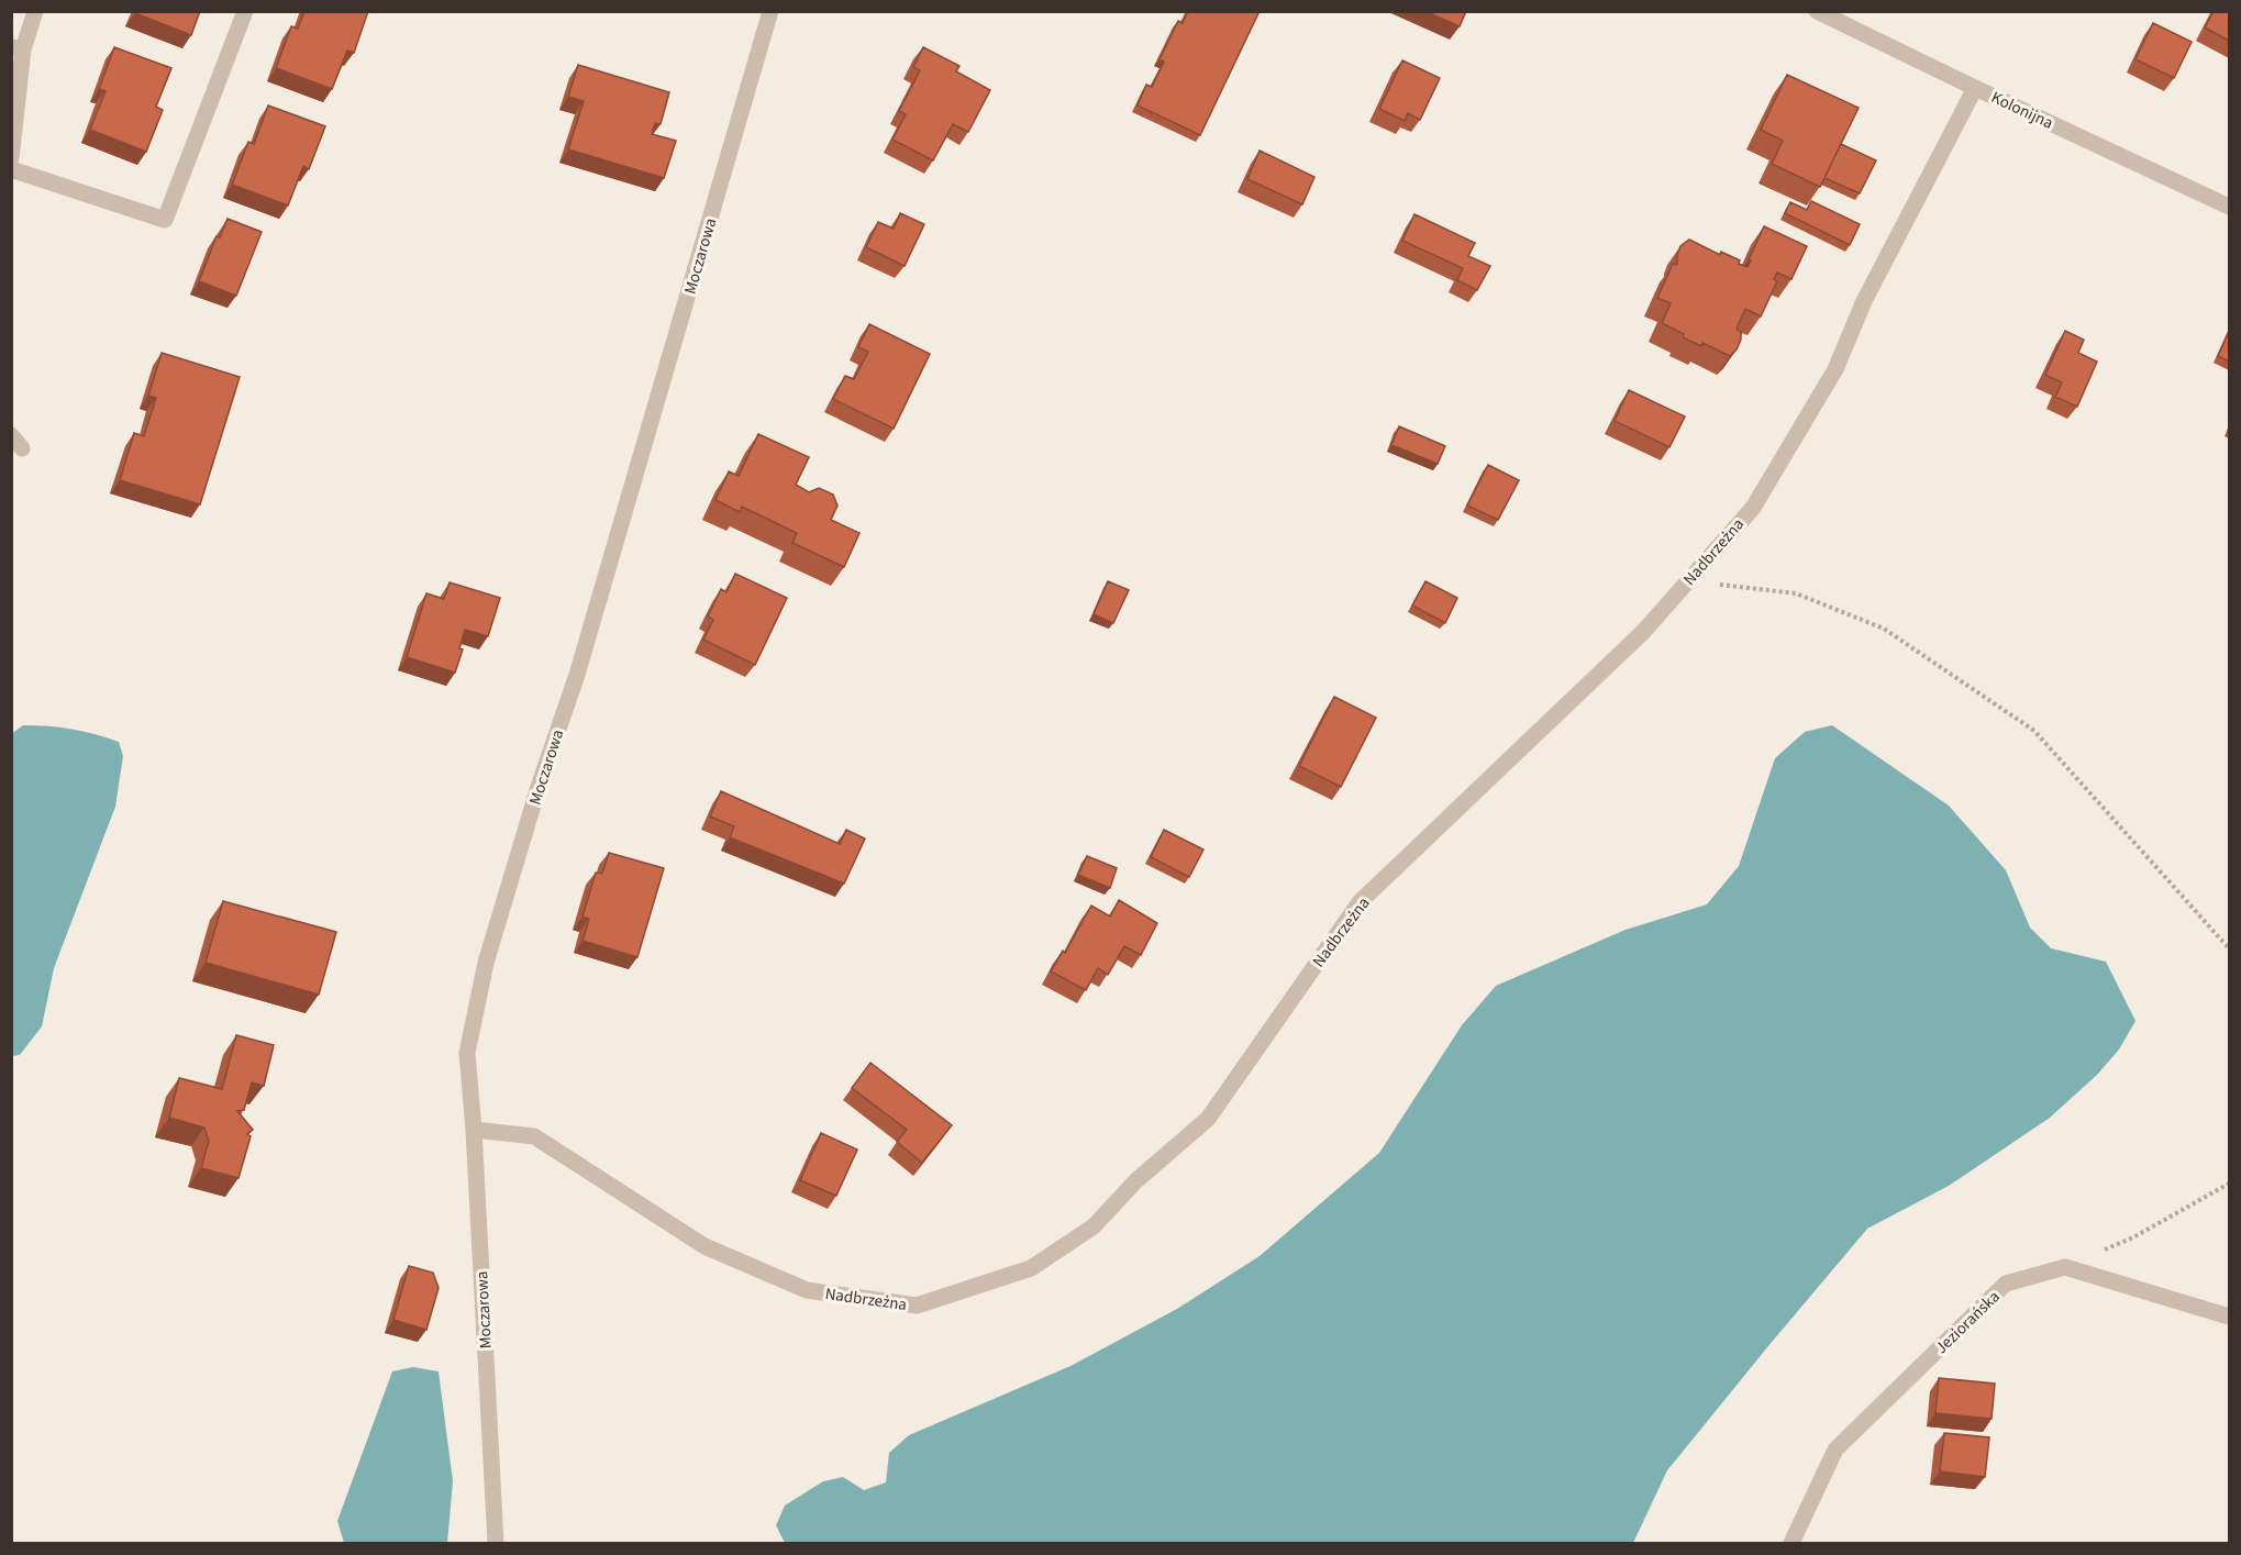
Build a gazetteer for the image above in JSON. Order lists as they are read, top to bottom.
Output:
{
  "streets": {
    "street": [
      "Kolonijna",
      "Moczarowa",
      "Nadbrzeżna",
      "Jeziorańska"
    ]
  },
  "crossings": [
    ["Kolonijna", "Nadbrzeżna"],
    ["Moczarowa", "Nadbrzeżna"]
  ]
}
